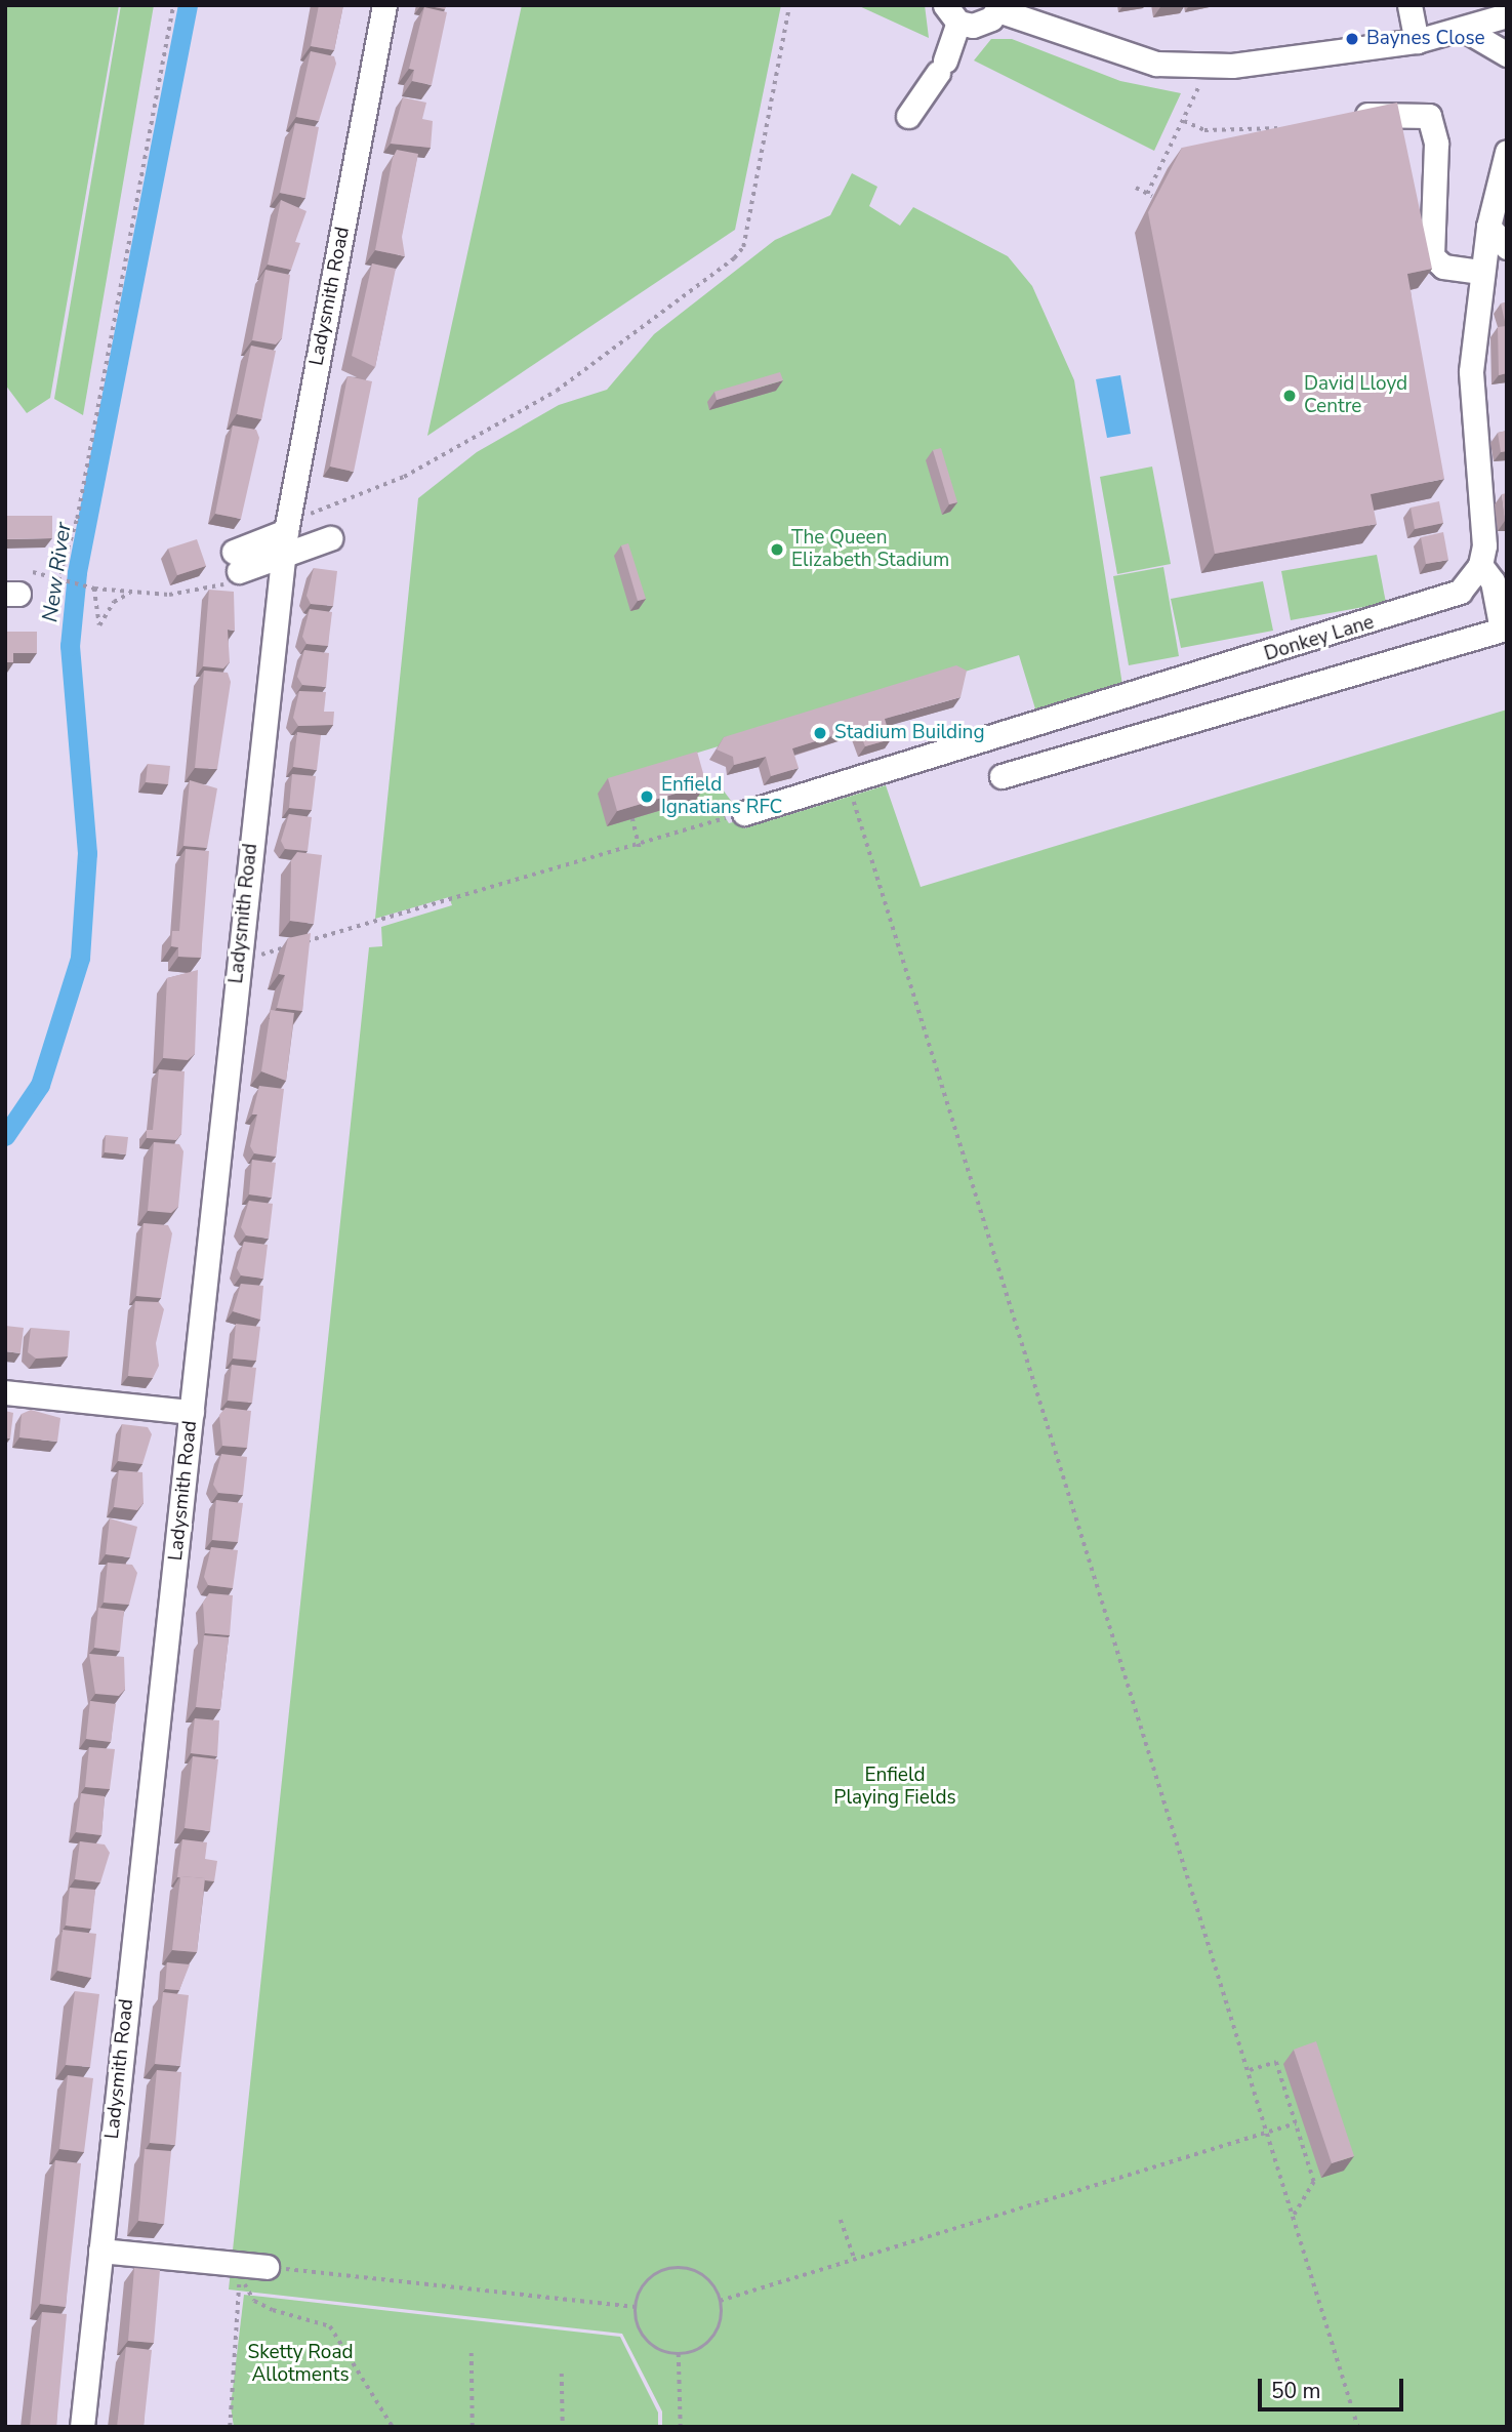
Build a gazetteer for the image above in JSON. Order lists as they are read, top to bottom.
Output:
{
  "streets": {
    "street": ["Ladysmith Road", "Donkey Lane"]
  },
  "water": ["New River"],
  "parks": ["Enfield Playing Fields", "Sketty Road Allotments"],
  "places": [
    "Baynes Close",
    "David Lloyd Centre",
    "The Queen Elizabeth Stadium",
    "Stadium Building",
    "Enfield Ignatians RFC"
  ],
  "scale_bar": "50 m"
}
